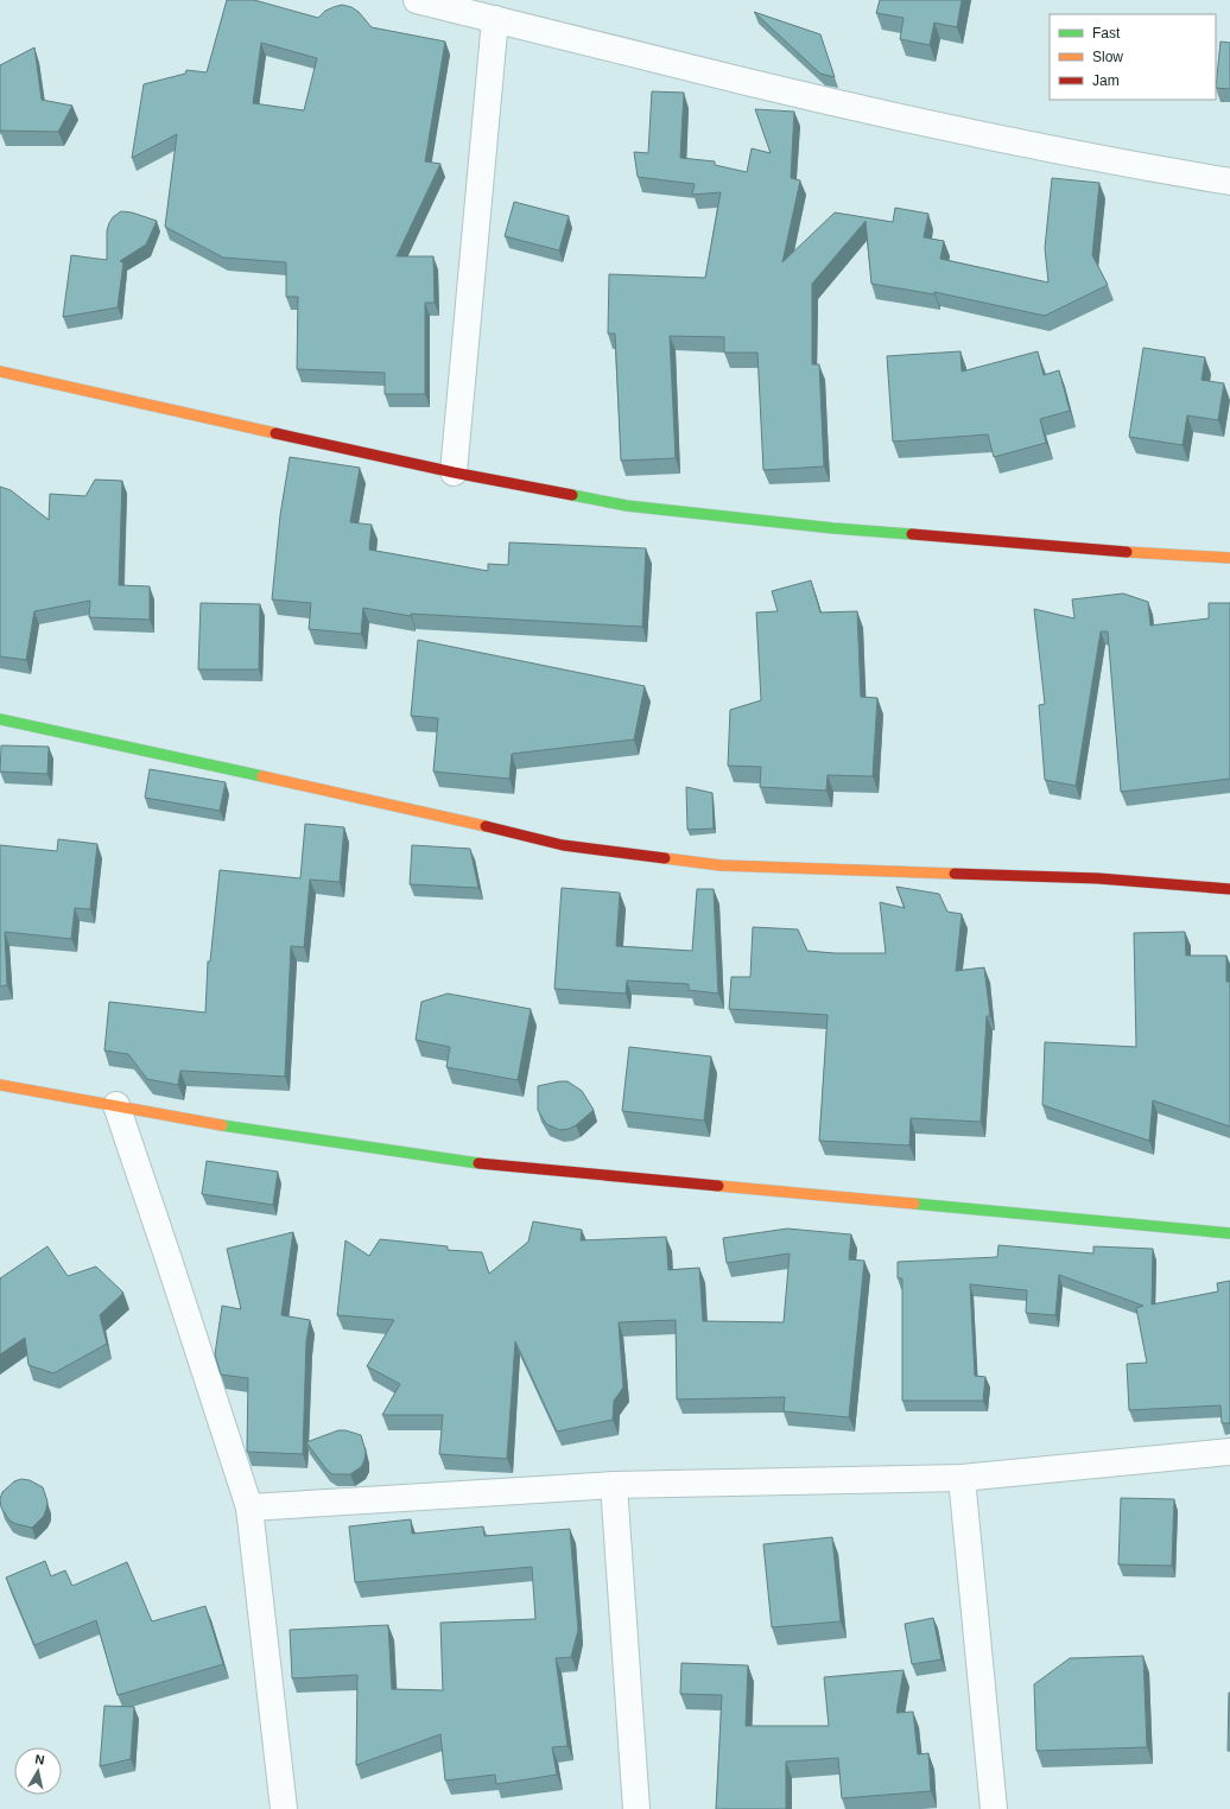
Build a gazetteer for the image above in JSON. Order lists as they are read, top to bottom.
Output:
{
  "legend": ["Fast", "Slow", "Jam"],
  "north": "top"
}
